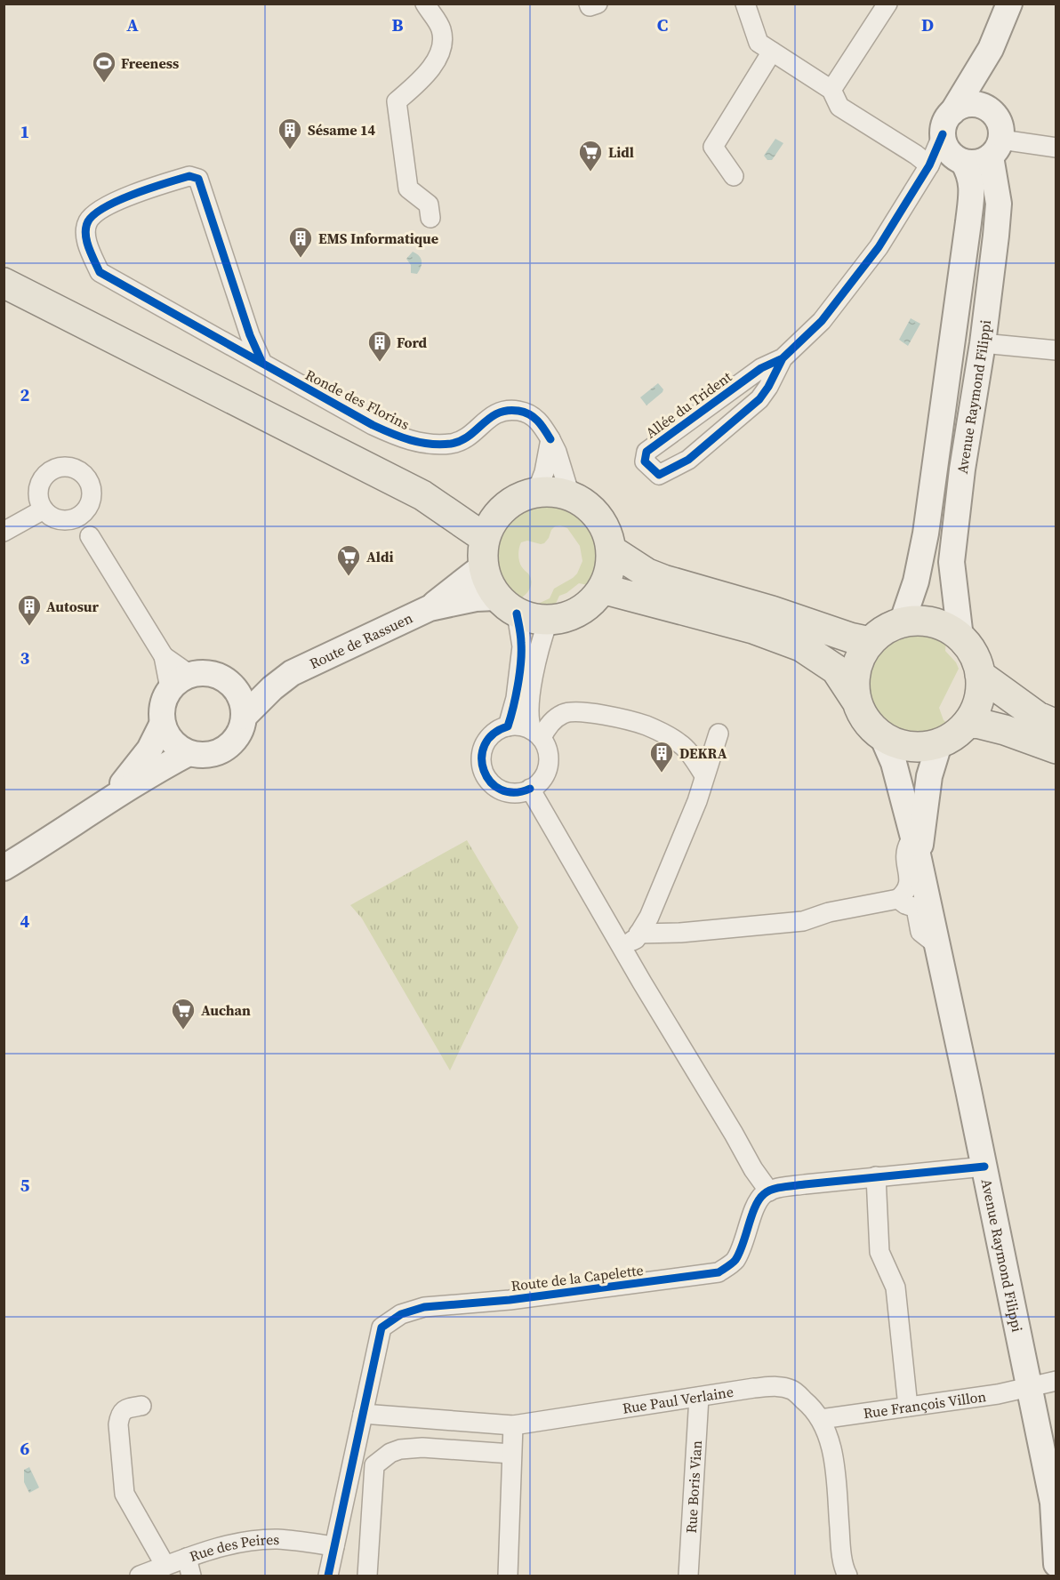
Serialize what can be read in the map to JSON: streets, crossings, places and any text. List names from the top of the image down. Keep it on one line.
{"streets":{"main road":["Avenue Raymond Filippi","Route de Rassuen"],"street":["Ronde des Florins","Allée du Trident","Route de la Capelette","Rue Paul Verlaine","Rue François Villon","Rue Boris Vian","Rue des Peires"]},"crossings":[["Avenue Raymond Filippi","Allée du Trident"],["Avenue Raymond Filippi","Rue François Villon"],["Ronde des Florins","Route de Rassuen"],["Route de la Capelette","Rue Paul Verlaine"],["Route de la Capelette","Rue des Peires"],["Rue Paul Verlaine","Rue François Villon"],["Rue Paul Verlaine","Rue Boris Vian"]],"places":{"sports":["Freeness"],"building":["Sésame 14","EMS Informatique","Ford","Autosur","DEKRA"],"supermarket":["Lidl","Aldi","Auchan"]},"grid":{"columns":["A","B","C","D"],"rows":["1","2","3","4","5","6"]}}
